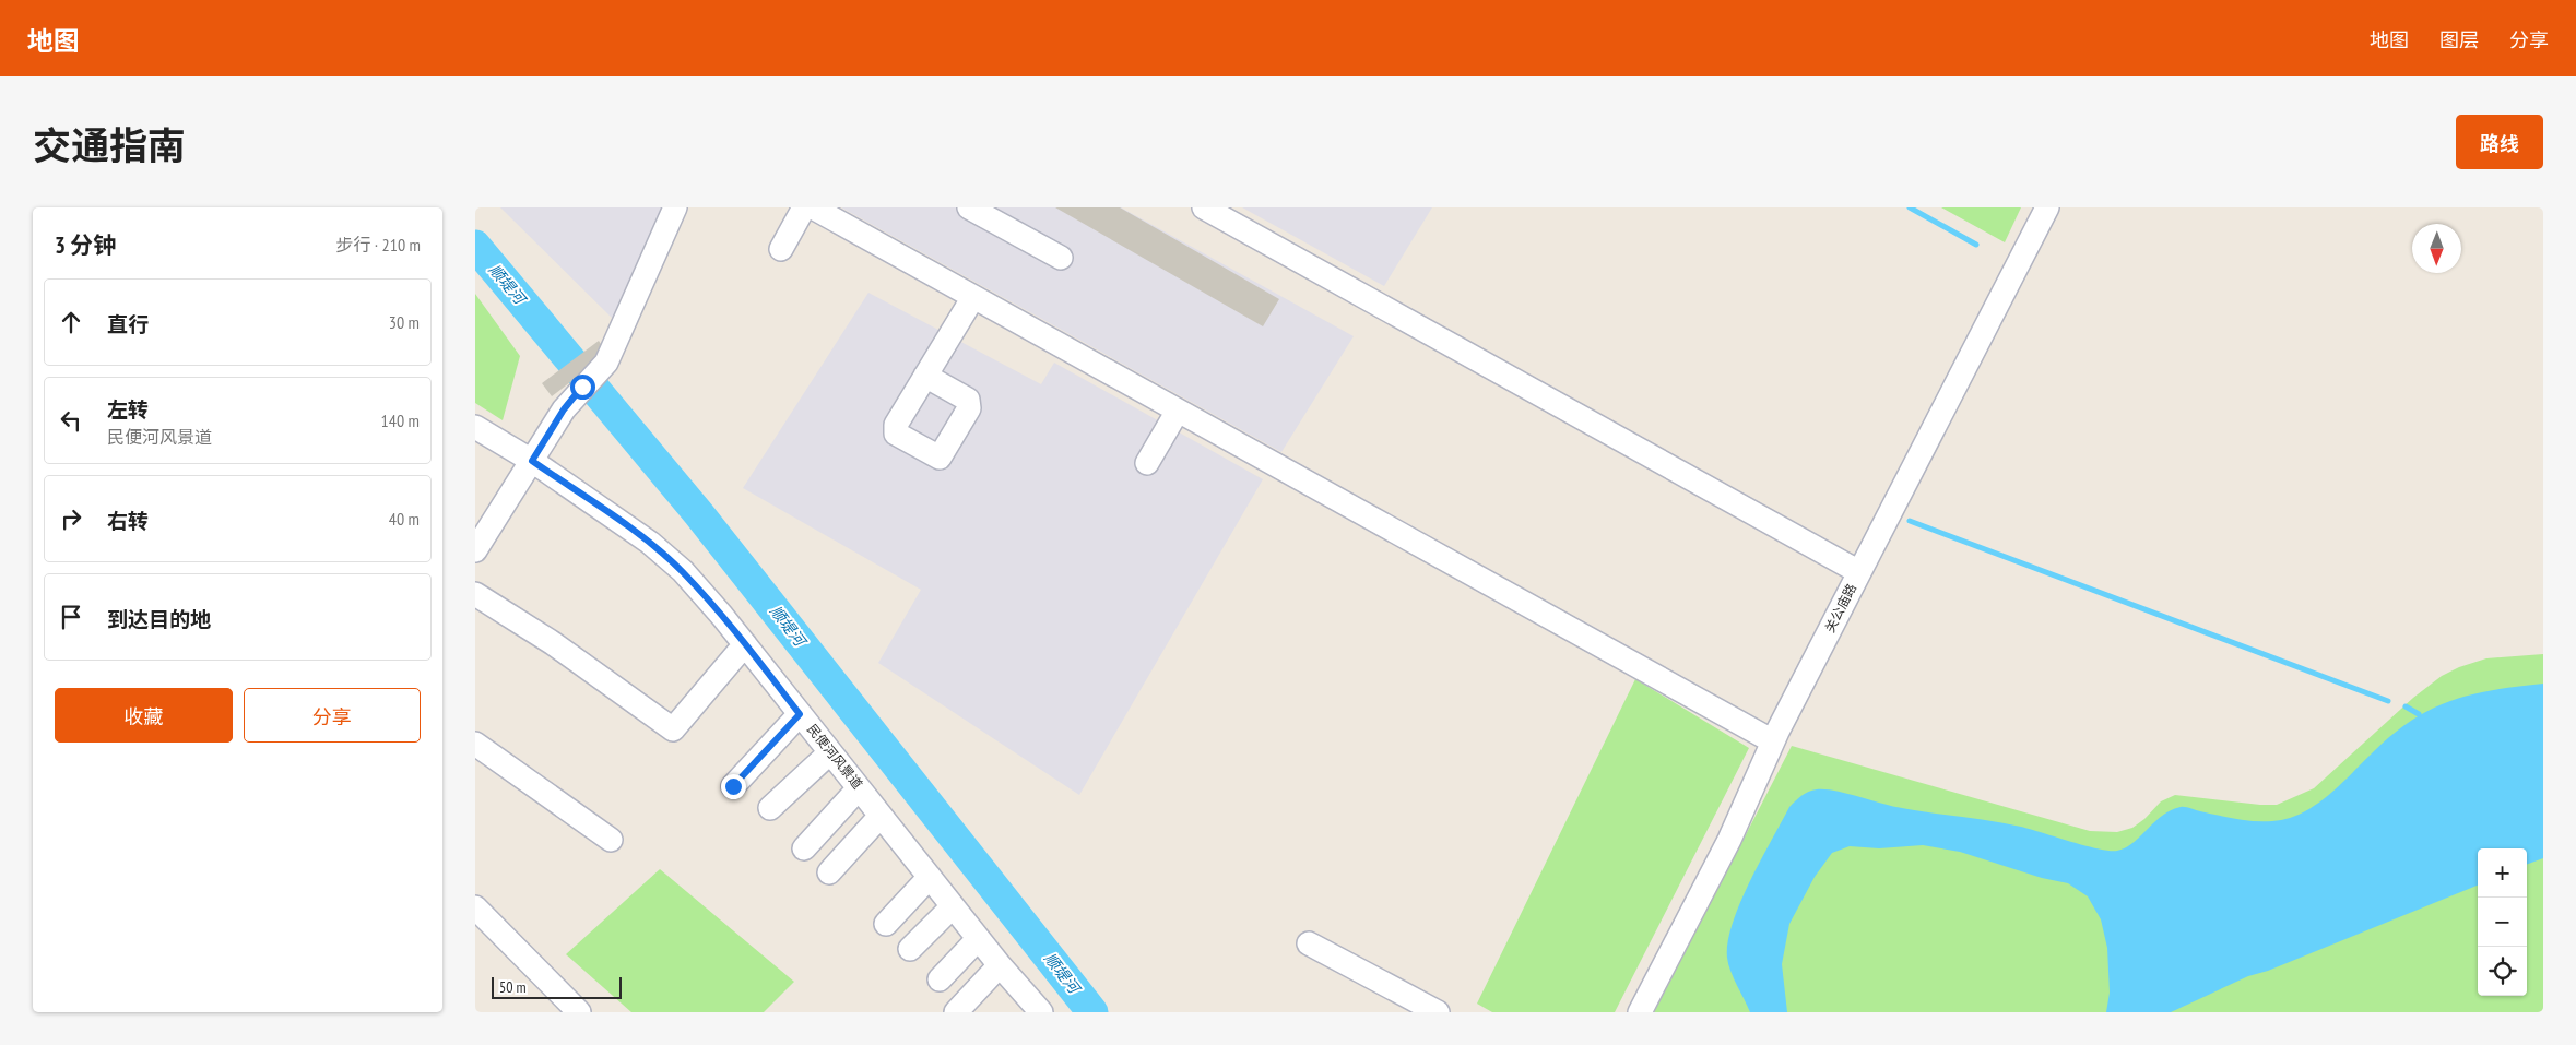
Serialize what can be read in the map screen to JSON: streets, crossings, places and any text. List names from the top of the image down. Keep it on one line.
{"streets":{"street":["关公庙路","民便河风景道"]},"water":["顺堤河"],"scale_bar":"50 m","north":"bottom","page":{"header":"地图","nav":["地图","图层","分享"],"title":"交通指南","buttons":["路线",["收藏","分享"]],"heading":["3 分钟","步行 · 210 m"],"list":[["直行","30 m"],["左转","民便河风景道","140 m"],["右转","40 m"],"到达目的地"],"map_buttons":["+","−"],"scale":"50 m"}}
